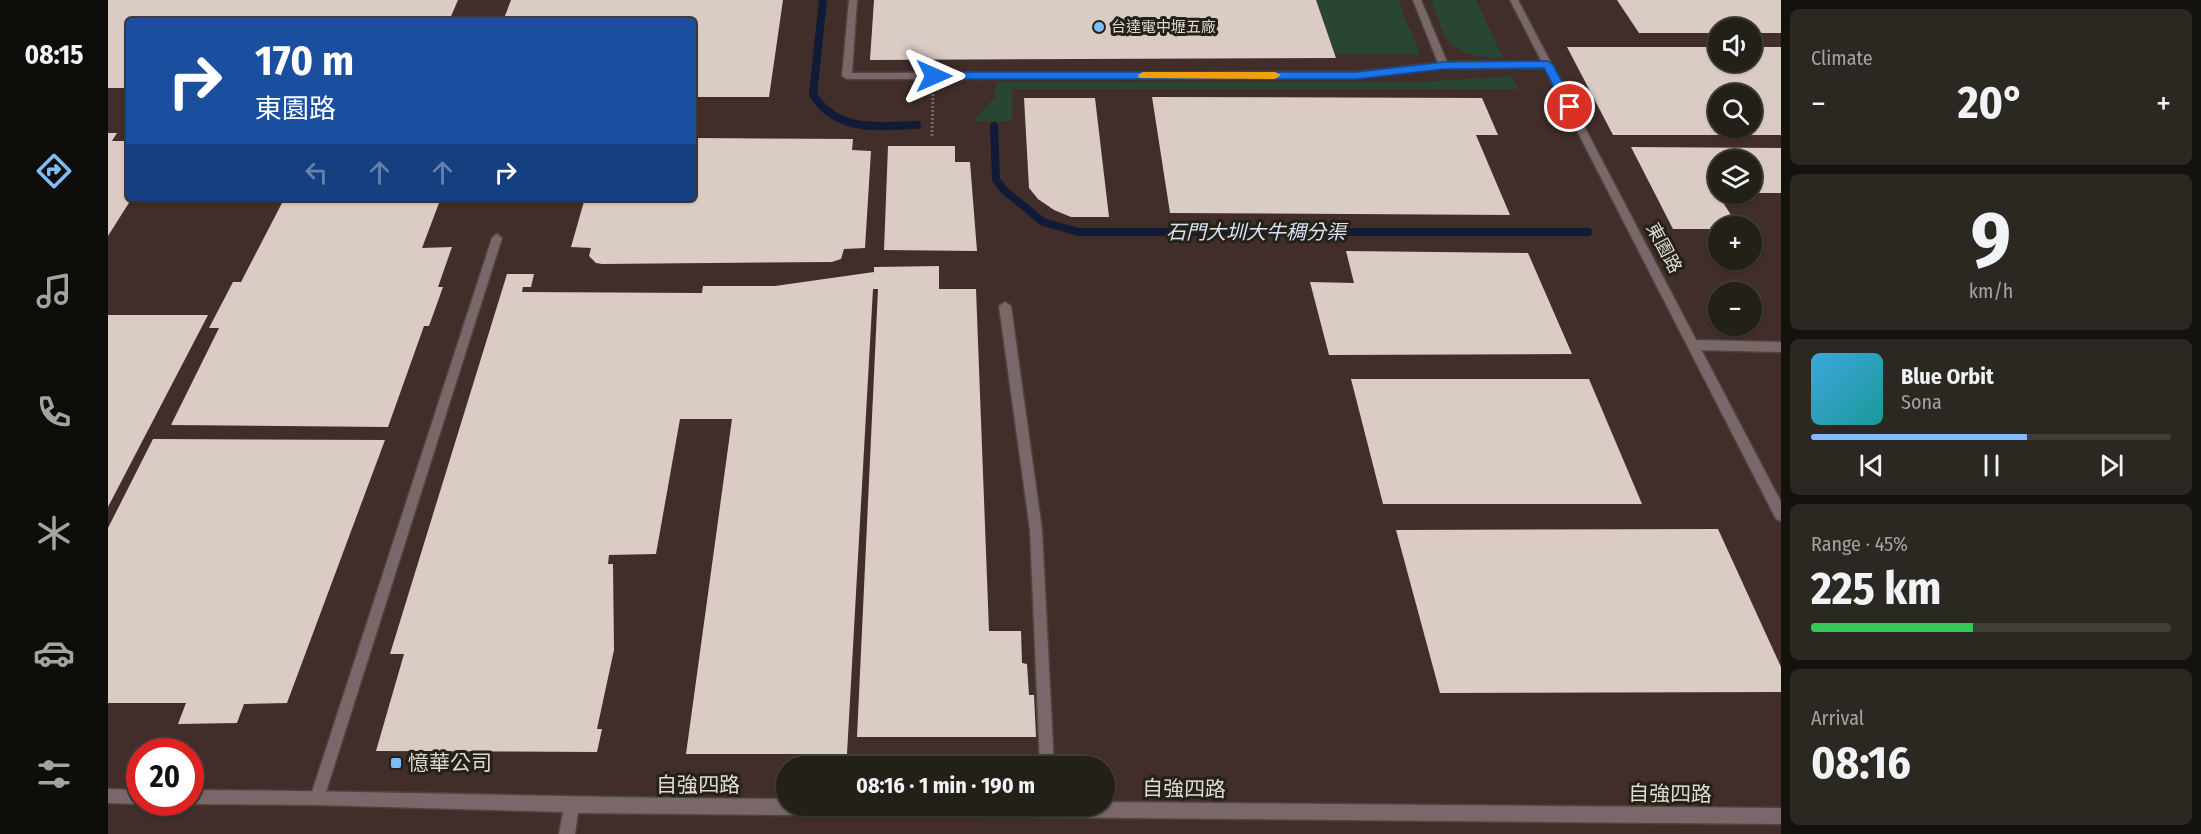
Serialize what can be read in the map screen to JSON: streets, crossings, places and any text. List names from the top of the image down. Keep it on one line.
{"streets":{"street":["東園路","自強四路"]},"water":["石門大圳大牛稠分渠"],"places":{"other":["台達電中壢五廠"],"transit":["憶華公司"]},"page":{"tabs":"08:15","tile":["Climate",["9","km/h"],["Range · 45%","225 km"],["Arrival","08:16"]],"map_buttons":["+","−"],"turn":["170 m","東園路"],"heat":["−","20°","+"],"song":["Blue Orbit","Sona"],"limit":"20","trip":"08:16 · 1 min · 190 m"}}
